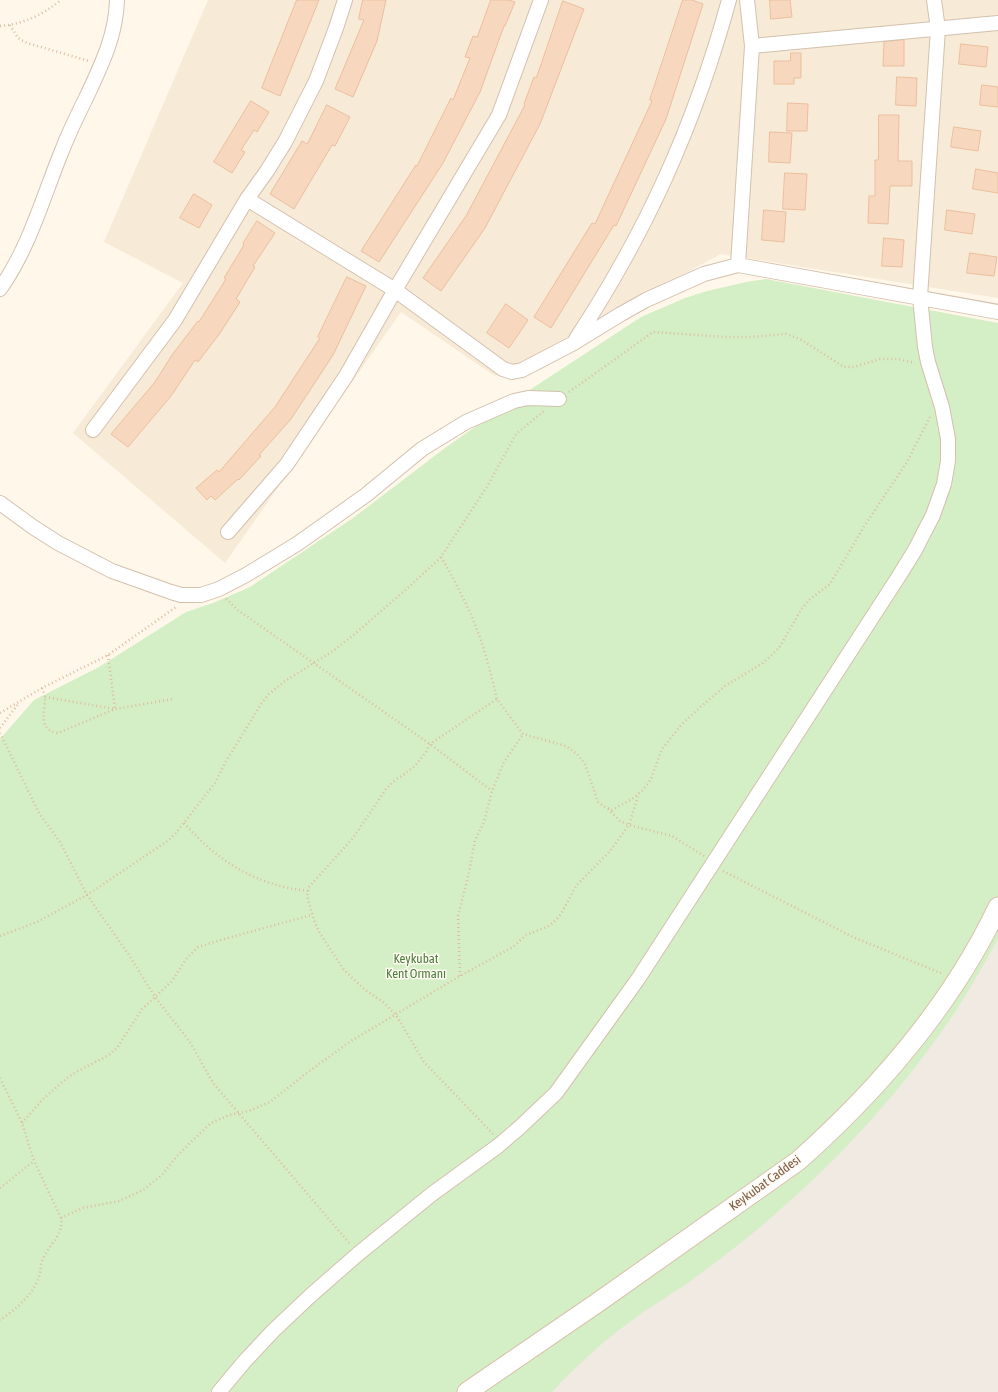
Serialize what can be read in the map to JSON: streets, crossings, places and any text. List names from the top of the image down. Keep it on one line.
{"streets":{"street":["Keykubat Caddesi"]},"parks":["Keykubat Kent Ormanı"]}
